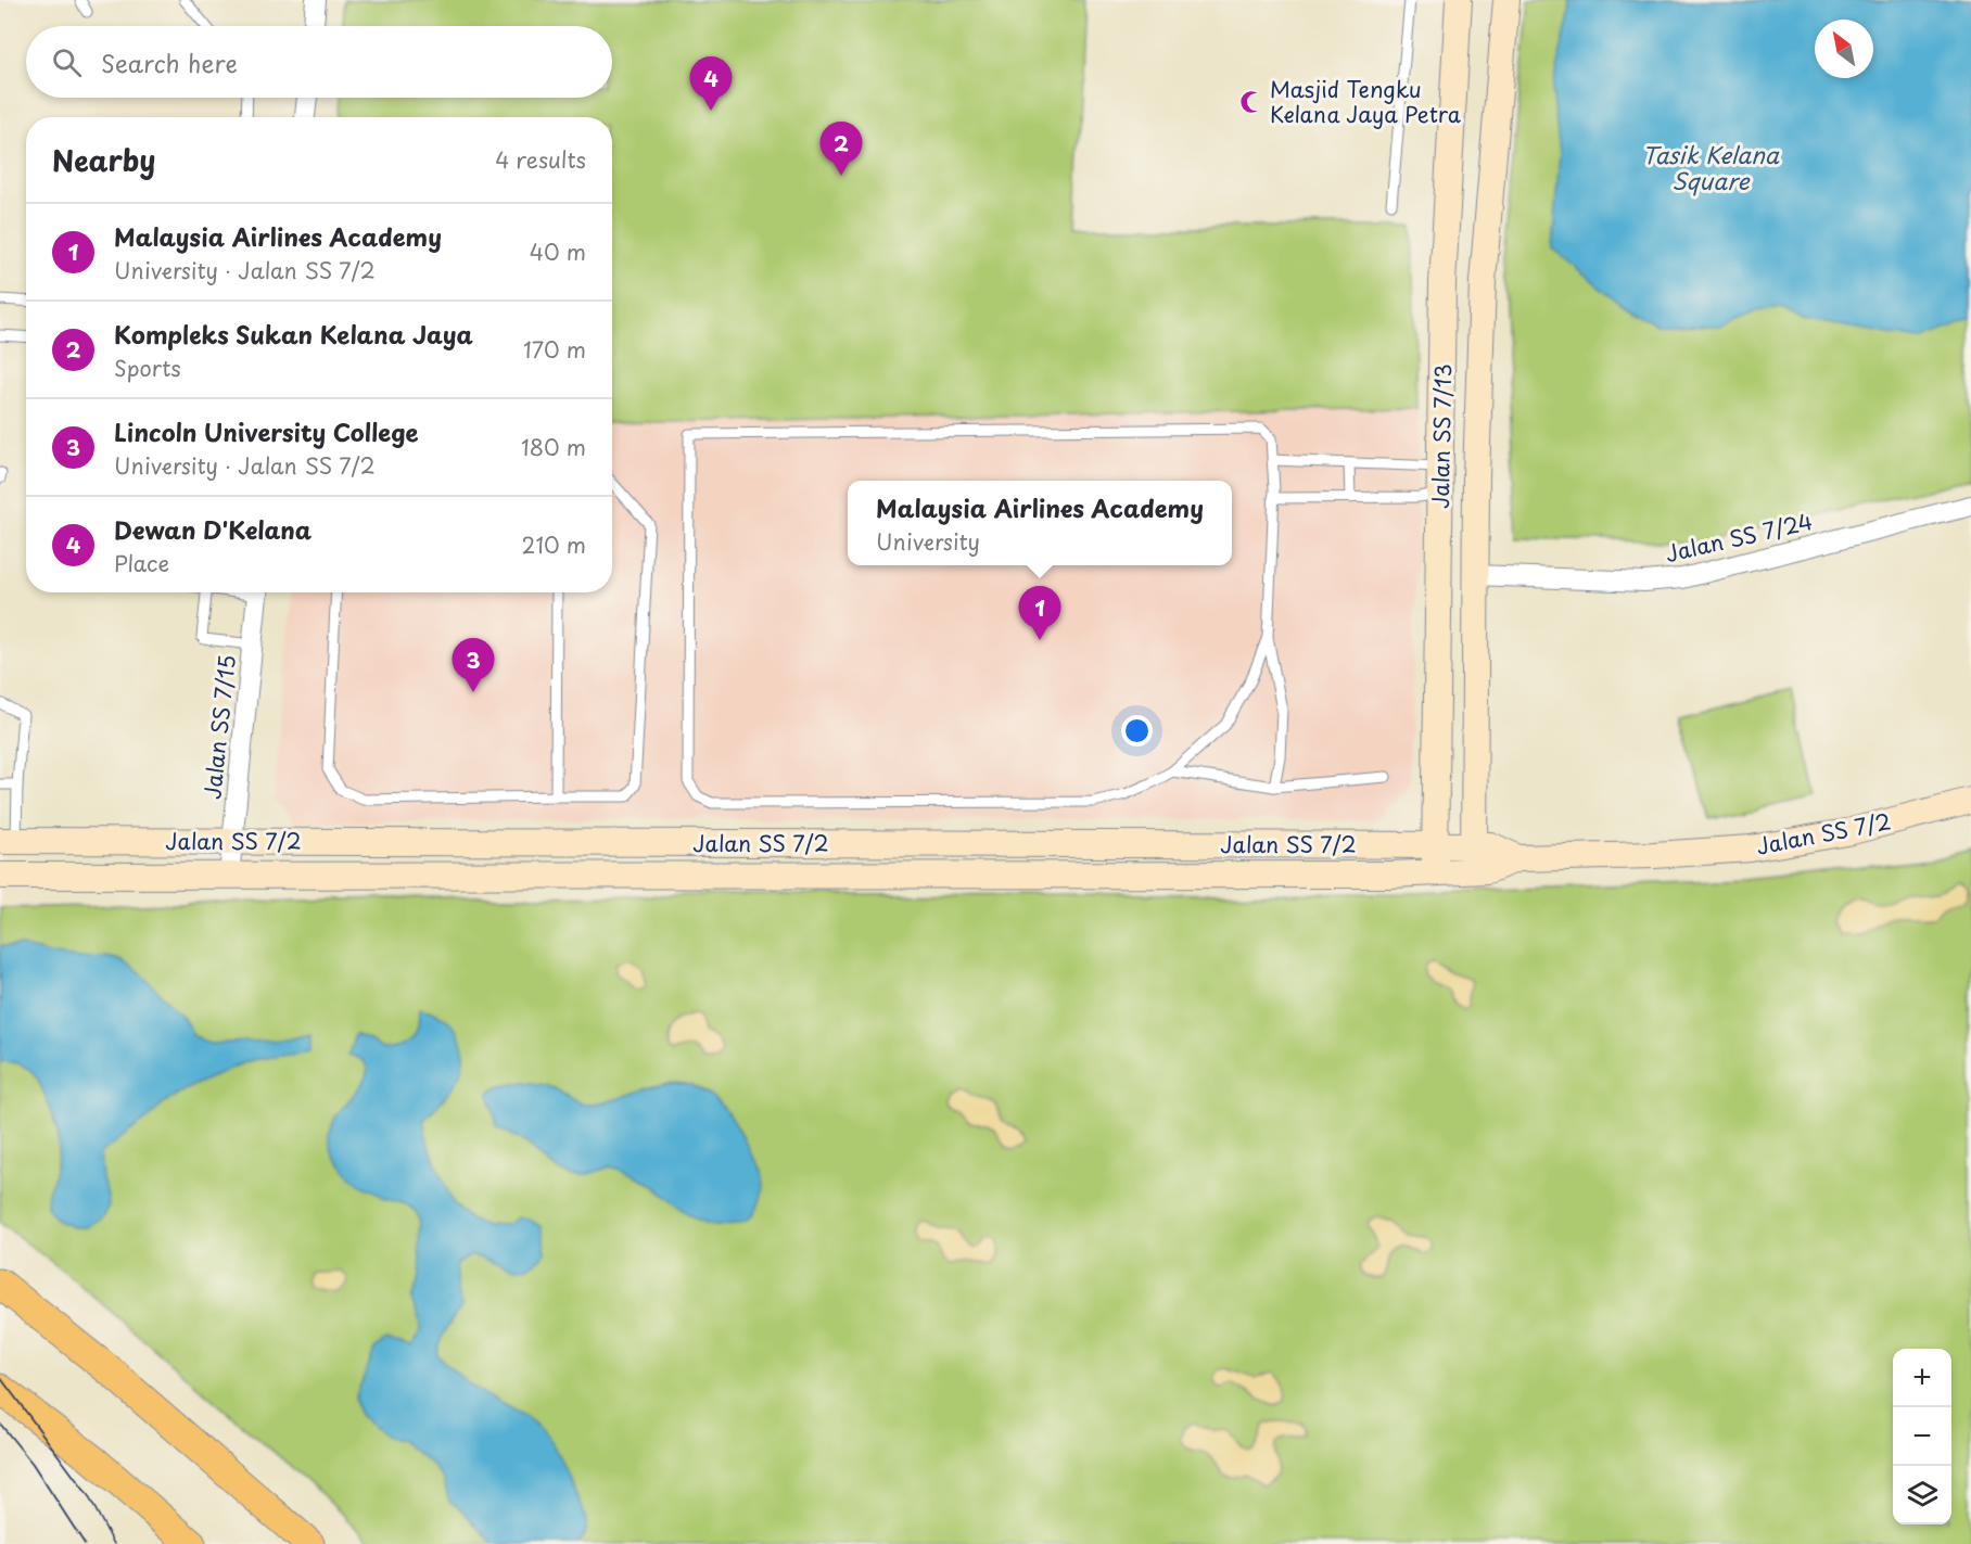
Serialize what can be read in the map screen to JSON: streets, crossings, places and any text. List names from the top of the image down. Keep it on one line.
{"streets":{"street":["Jalan SS 7/13","Jalan SS 7/24","Jalan SS 7/15","Jalan SS 7/2"]},"crossings":[["Jalan SS 7/13","Jalan SS 7/24"],["Jalan SS 7/13","Jalan SS 7/2"],["Jalan SS 7/15","Jalan SS 7/2"]],"water":["Tasik Kelana Square"],"places":{"mosque":["Masjid Tengku Kelana Jaya Petra"]},"north":"top left","page":{"search":"Search here","pins":["4","2","1","3"],"heading":["Nearby","4 results"],"list":[{"mark":"1","name":"Malaysia Airlines Academy","note":"University · Jalan SS 7/2","value":"40 m"},{"mark":"2","name":"Kompleks Sukan Kelana Jaya","note":"Sports","value":"170 m"},{"mark":"3","name":"Lincoln University College","note":"University · Jalan SS 7/2","value":"180 m"},{"mark":"4","name":"Dewan D'Kelana","note":"Place","value":"210 m"}],"popup":["Malaysia Airlines Academy","University"],"map_buttons":["+","−"]}}
